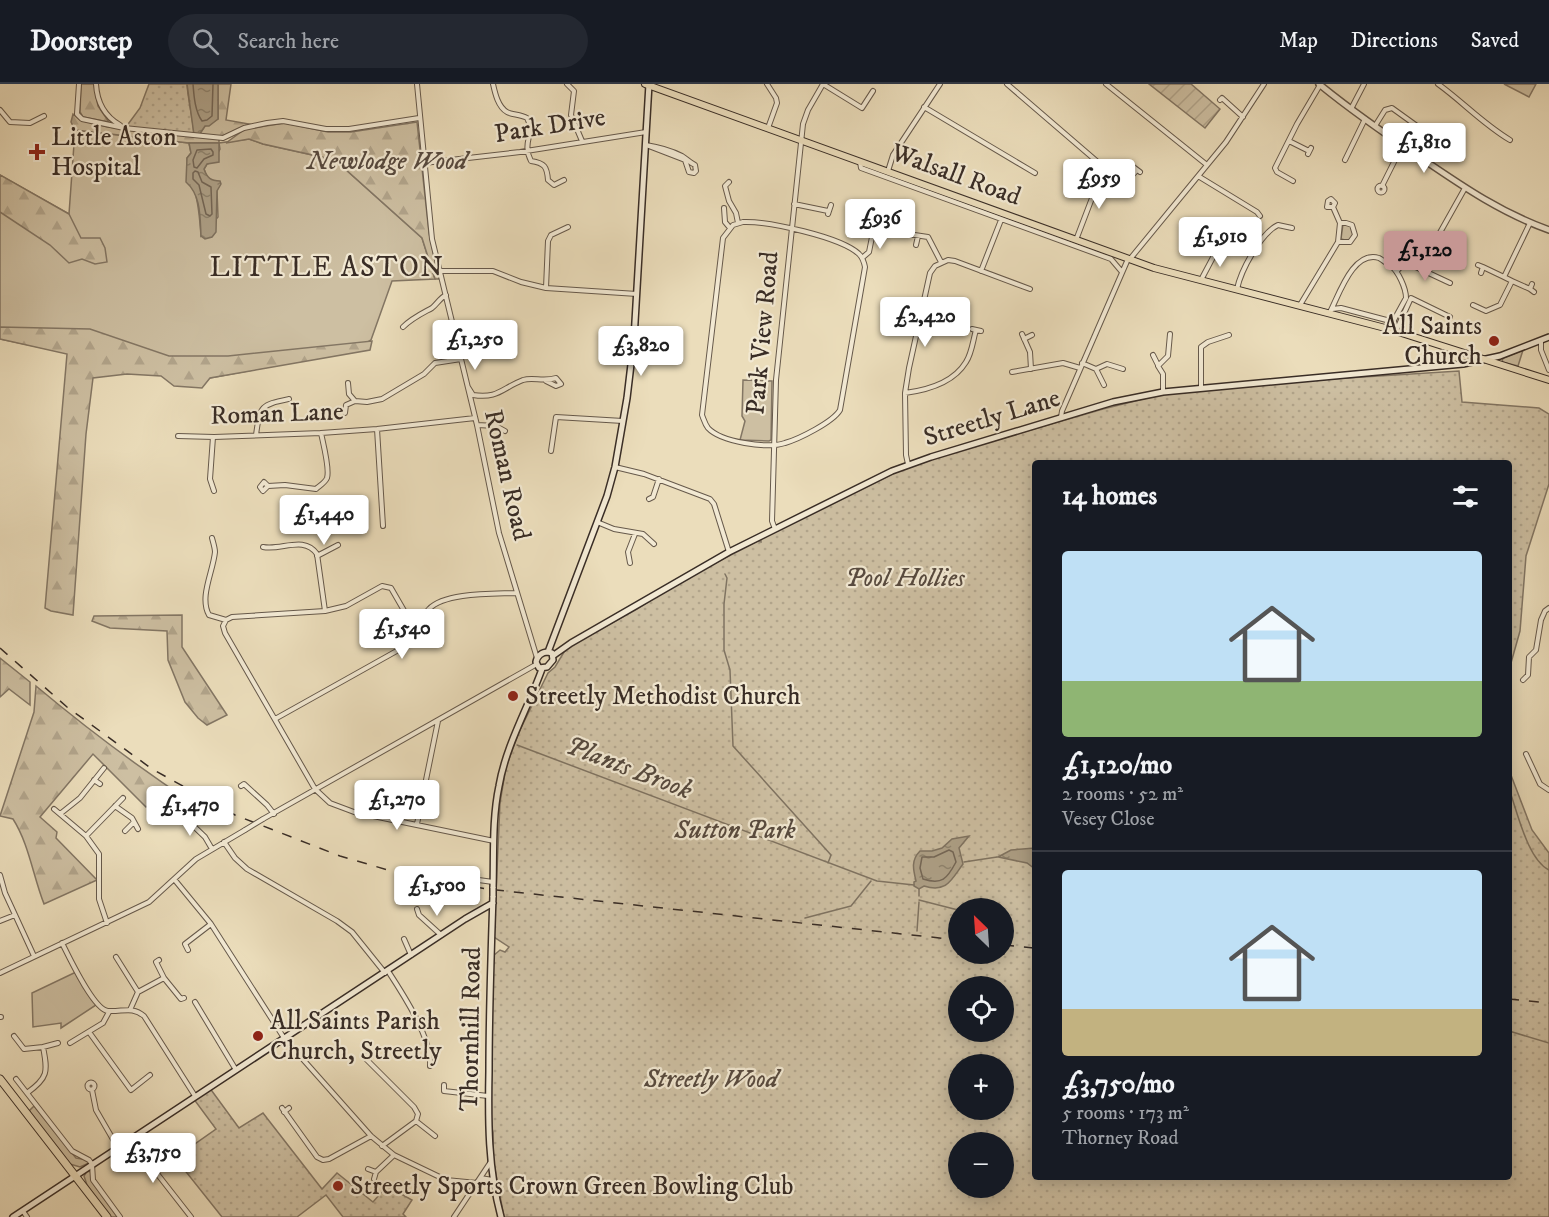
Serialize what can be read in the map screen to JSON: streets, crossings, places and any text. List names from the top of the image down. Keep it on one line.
{"streets":{"main road":["Walsall Road","Streetly Lane","Thornhill Road"],"street":["Park Drive","Park View Road","Roman Lane","Roman Road"]},"crossings":[["Park Drive","Roman Road"],["Walsall Road","Park View Road"],["Walsall Road","Streetly Lane"],["Park View Road","Streetly Lane"],["Roman Lane","Roman Road"],["Streetly Lane","Roman Road"],["Streetly Lane","Thornhill Road"]],"districts":["LITTLE ASTON"],"water":["Plants Brook"],"parks":["Newlodge Wood","Pool Hollies","Sutton Park","Streetly Wood"],"places":{"health":["Little Aston Hospital"],"other":["All Saints Church","Streetly Methodist Church","All Saints Parish Church, Streetly","Streetly Sports Crown Green Bowling Club"]},"north":"top left","page":{"header":"Doorstep","search":"Search here","nav":["Map","Directions","Saved"],"price":["£1,810","£959","£936","£1,910","£1,120","£2,420","£1,250","£3,820","£1,440","£1,540","£1,270","£1,470","£1,500","£3,750"],"heading":"14 homes","list":[{"name":"£1,120/mo","note":"2 rooms · 52 m² · Vesey Close"},{"name":"£3,750/mo","note":"5 rooms · 173 m² · Thorney Road"}],"map_buttons":["+","−"]}}
